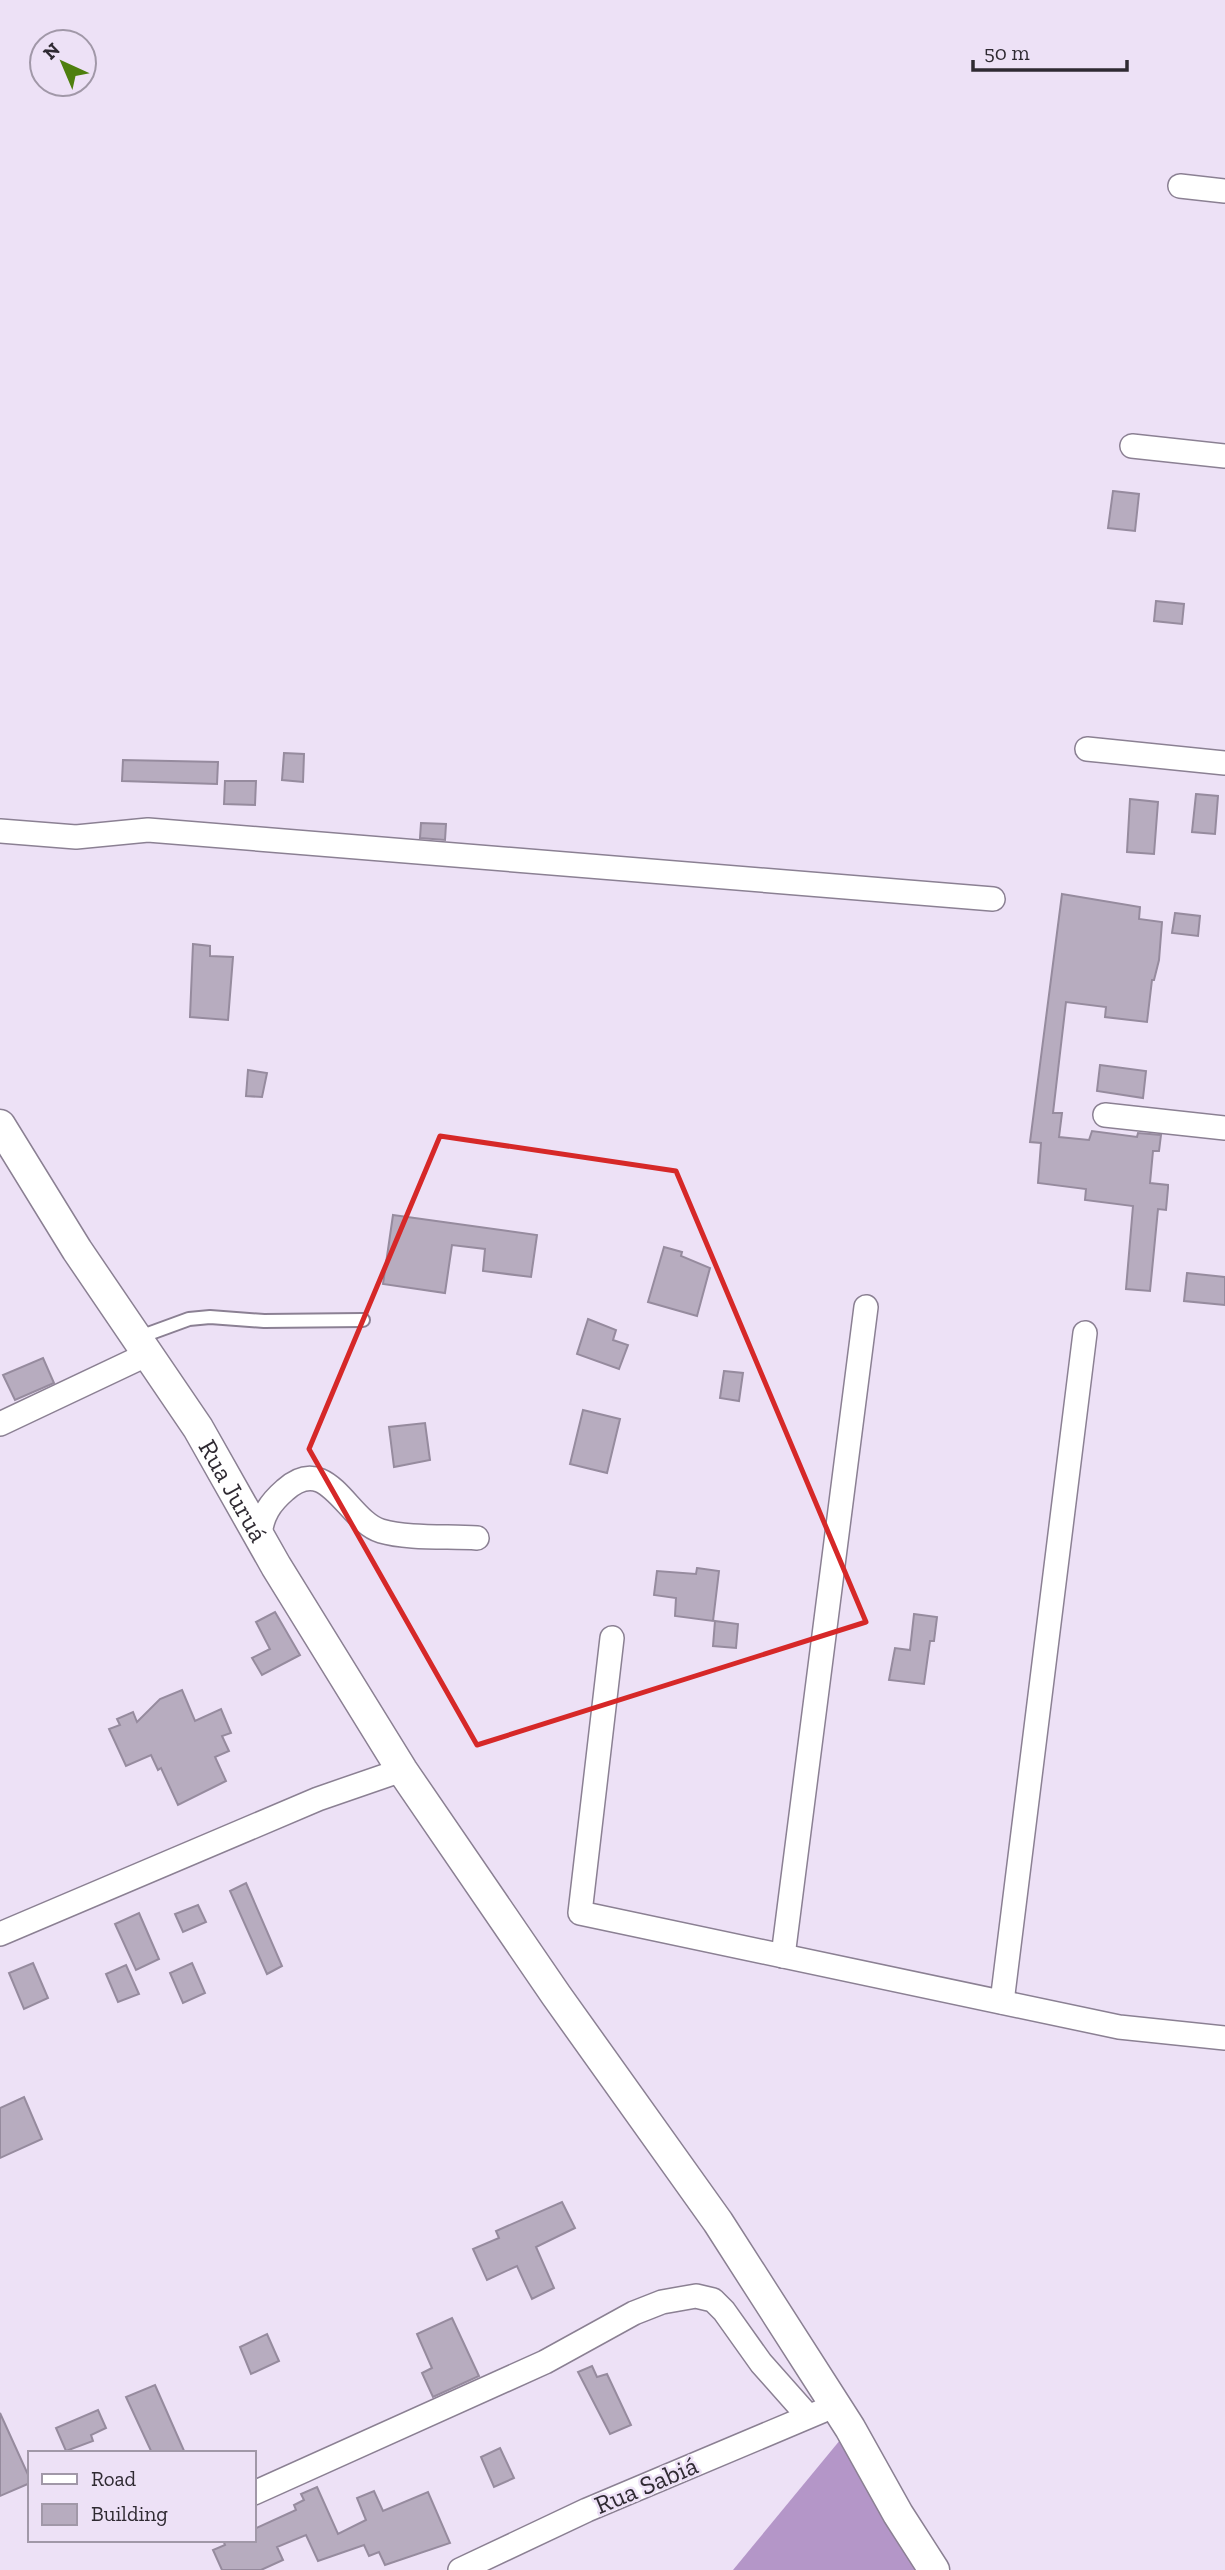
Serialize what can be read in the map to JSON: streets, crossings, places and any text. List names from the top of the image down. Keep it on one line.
{"streets":{"street":["Rua Juruá","Rua Sabiá"]},"crossings":[["Rua Juruá","Rua Sabiá"]],"legend":["Road","Building"],"scale_bar":"50 m","north":"top left"}
